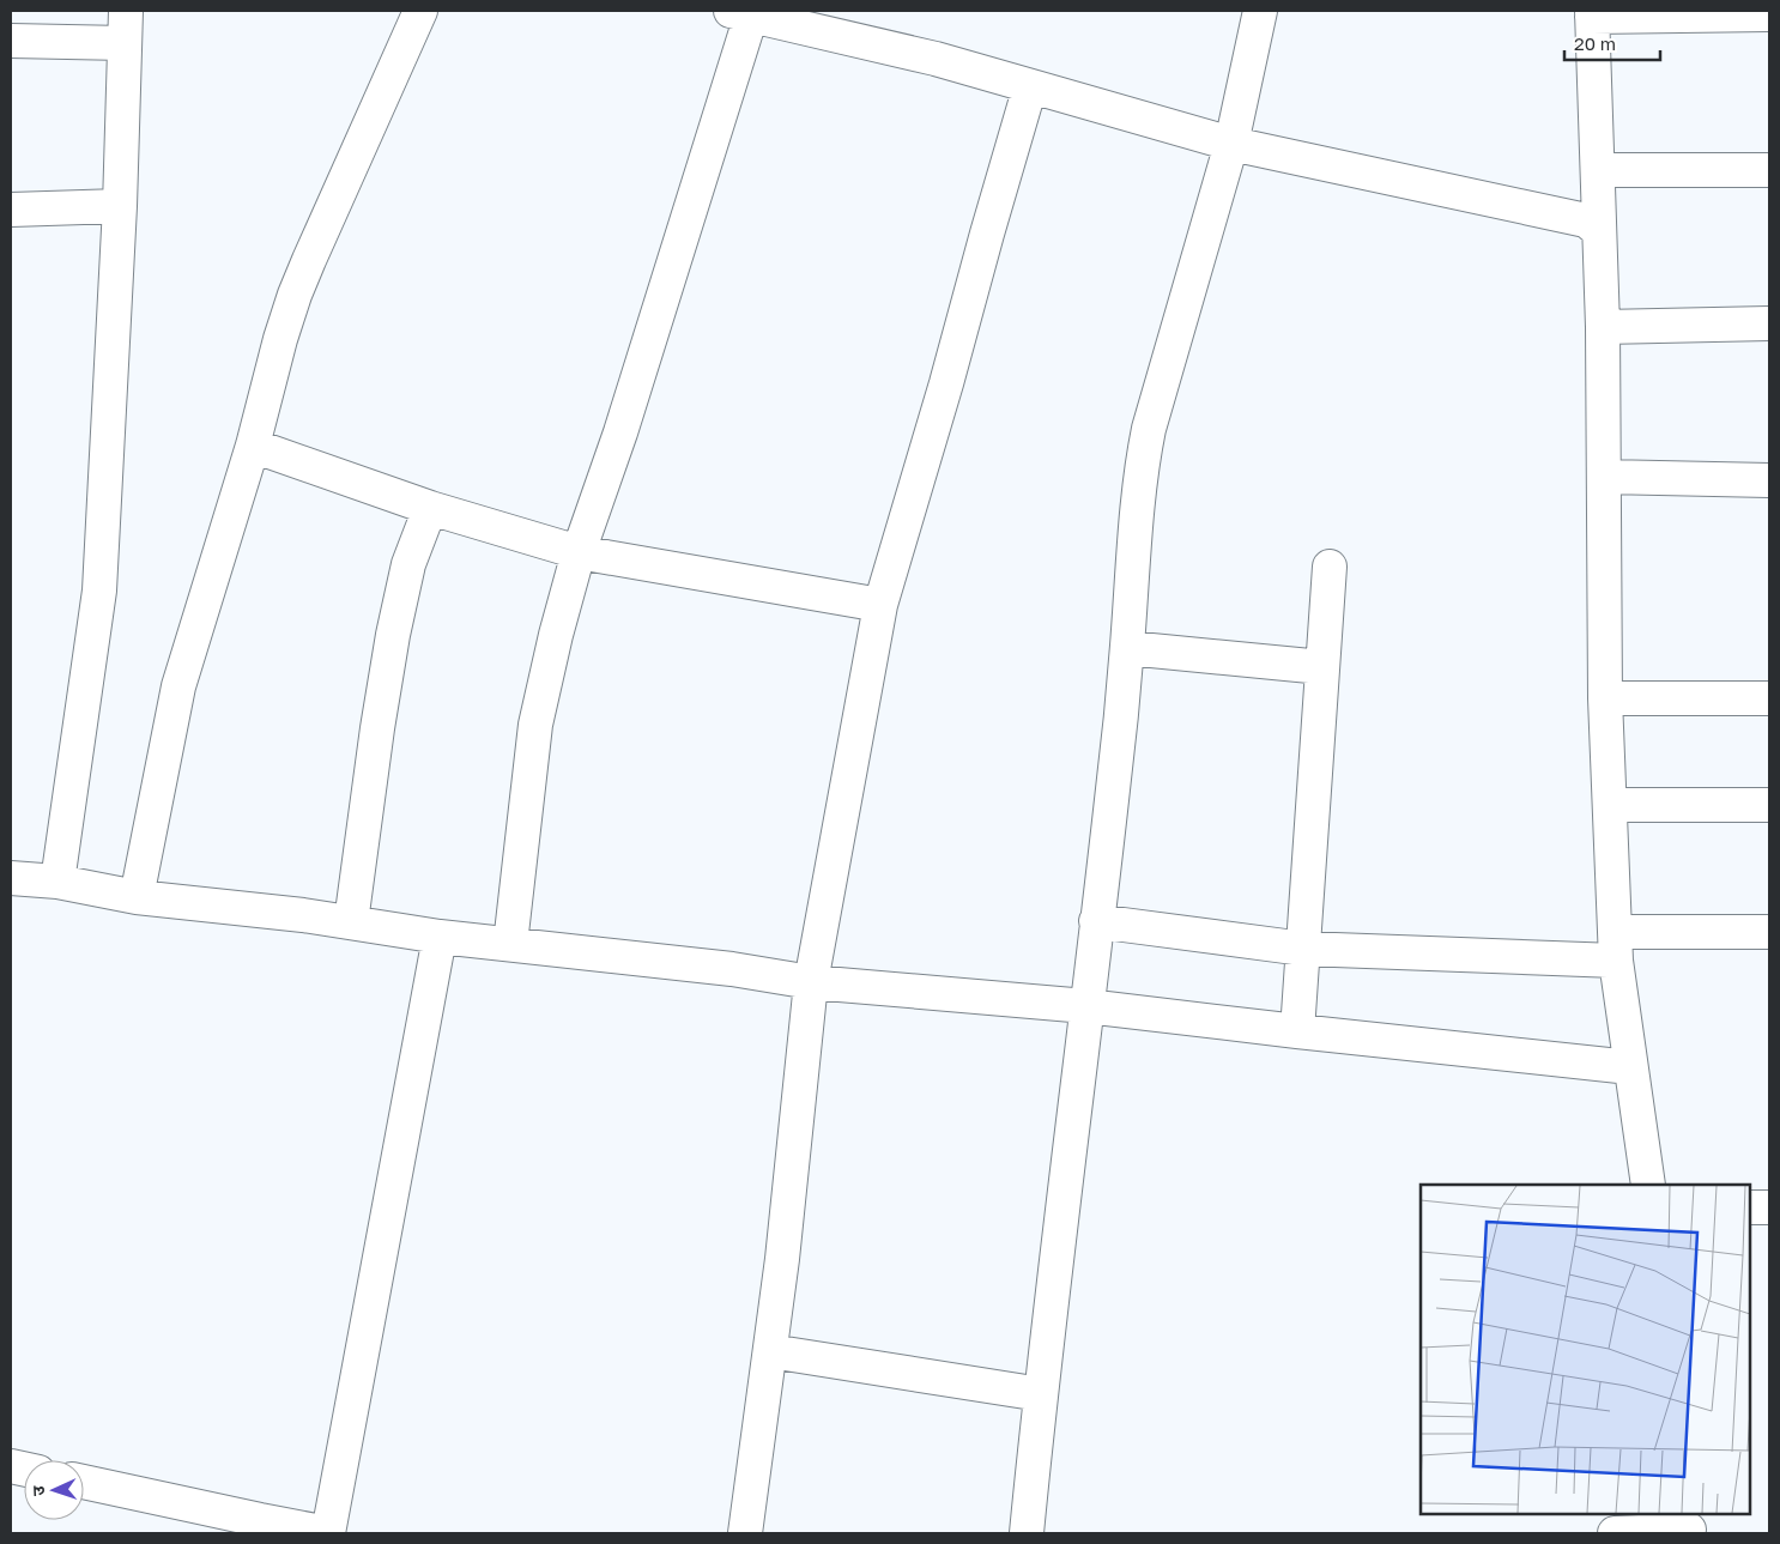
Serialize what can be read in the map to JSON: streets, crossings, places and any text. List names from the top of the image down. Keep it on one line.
{"scale_bar":"20 m","north":"left"}
